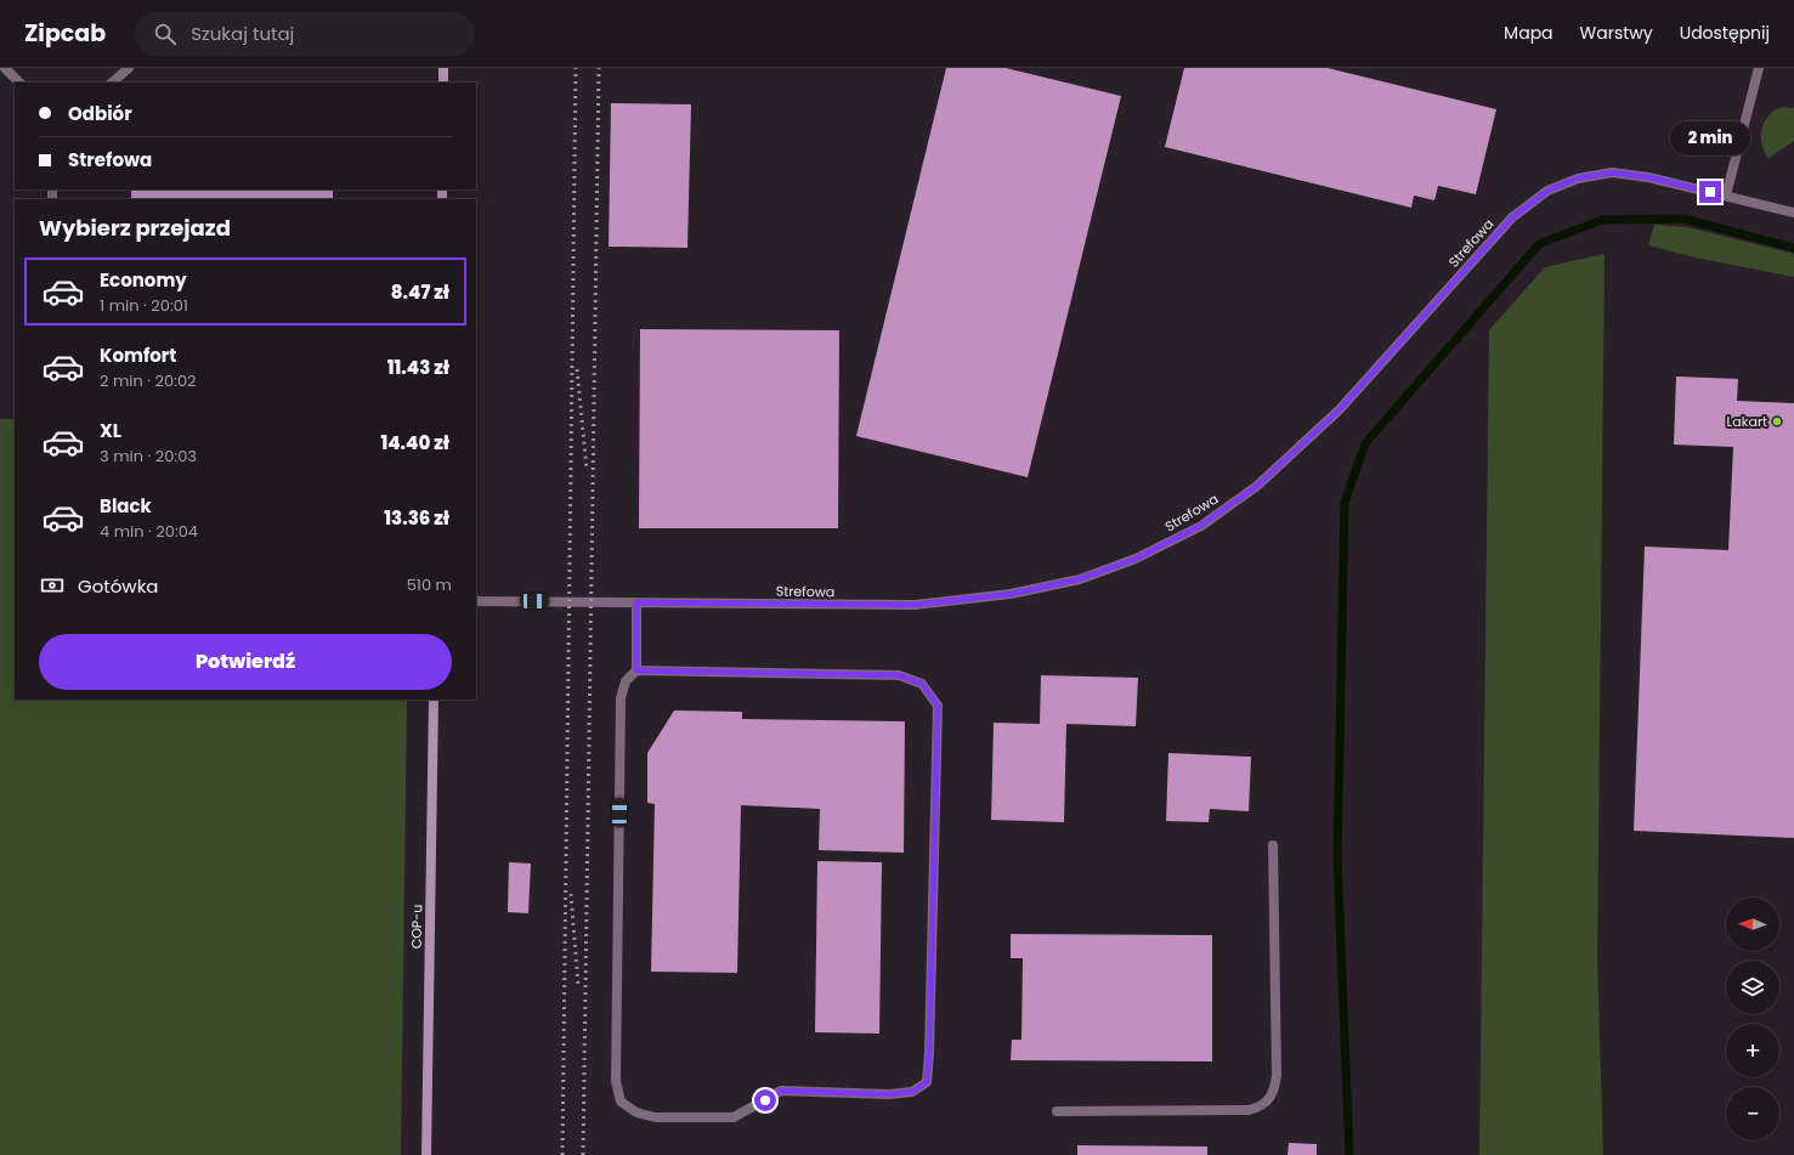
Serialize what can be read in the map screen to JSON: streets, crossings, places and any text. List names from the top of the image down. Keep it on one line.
{"streets":{"main road":["COP-u"],"street":["Strefowa"]},"places":["Lakart"],"north":"left","page":{"header":"Zipcab","search":"Szukaj tutaj","nav":["Mapa","Warstwy","Udostępnij"],"banner":["Odbiór","Strefowa"],"bubble":"2 min","heading":"Wybierz przejazd","list":[{"name":"Economy","note":"1 min · 20:01","value":"8.47 zł"},{"name":"Komfort","note":"2 min · 20:02","value":"11.43 zł"},{"name":"XL","note":"3 min · 20:03","value":"14.40 zł"},{"name":"Black","note":"4 min · 20:04","value":"13.36 zł"}],"pay":["Gotówka","510 m"],"buttons":"Potwierdź","map_buttons":["+","−"]}}
